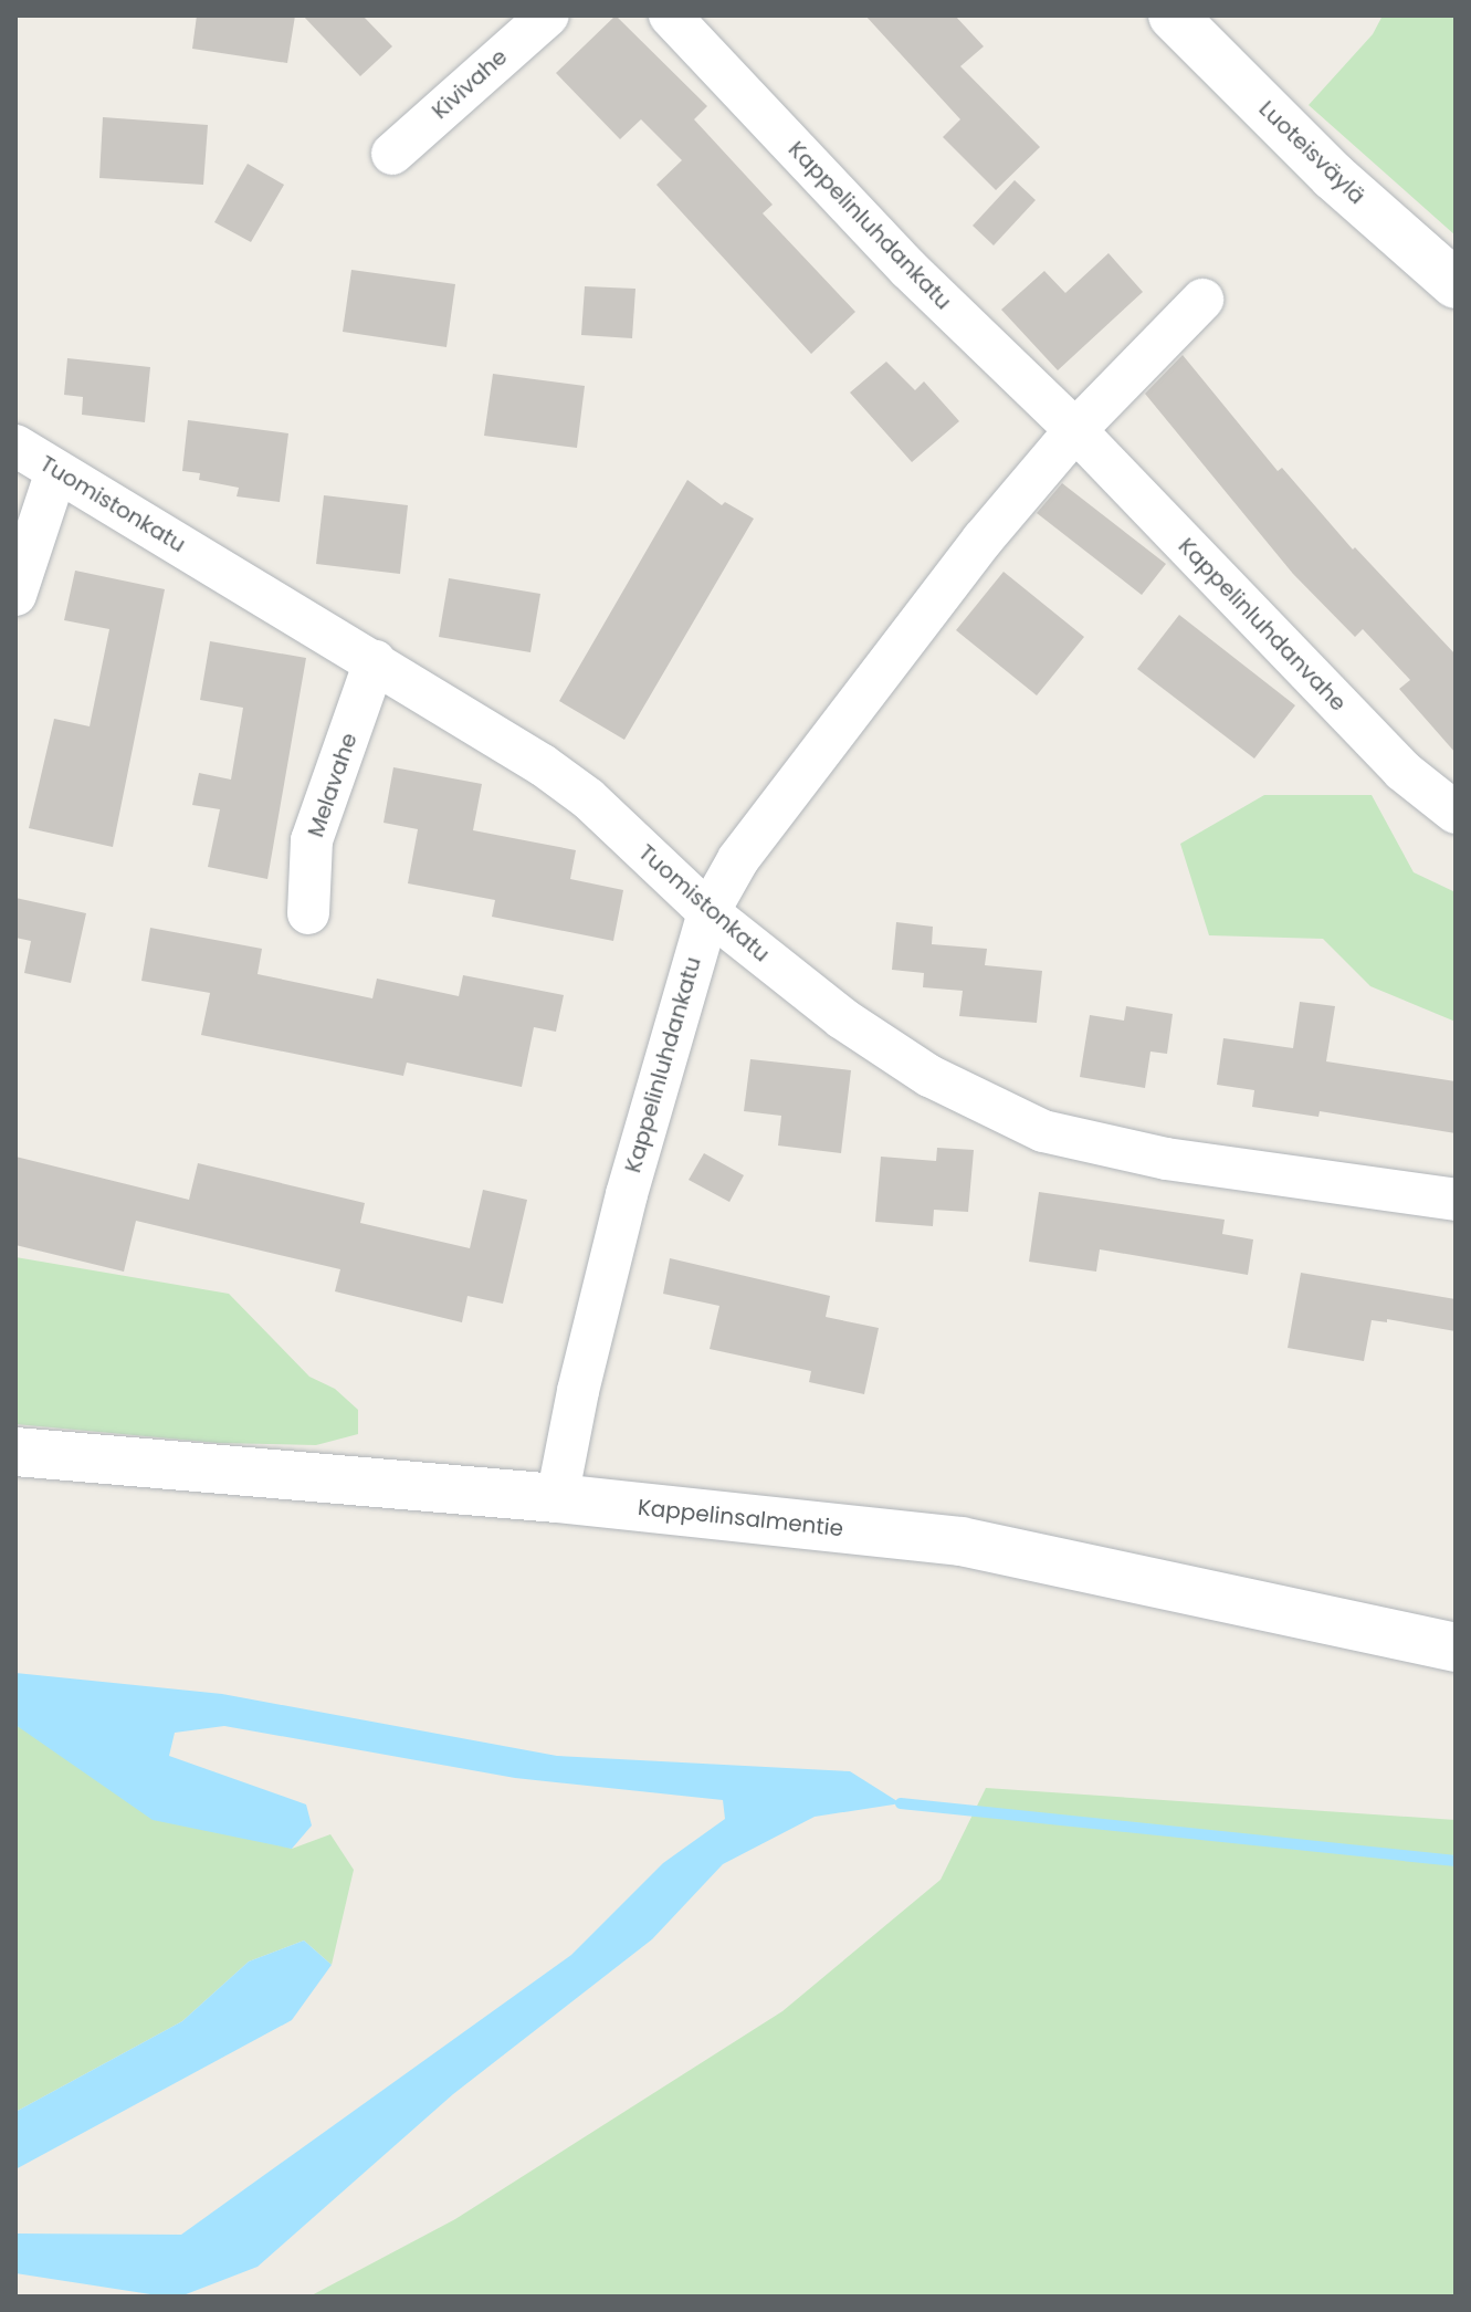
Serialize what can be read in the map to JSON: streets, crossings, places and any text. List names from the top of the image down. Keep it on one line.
{"streets":{"street":["Kivivahe","Luoteisväylä","Kappelinluhdankatu","Tuomistonkatu","Kappelinluhdanvahe","Melavahe","Kappelinsalmentie"]},"crossings":[["Kappelinluhdankatu","Tuomistonkatu"],["Kappelinluhdankatu","Kappelinluhdanvahe"],["Kappelinluhdankatu","Kappelinsalmentie"],["Tuomistonkatu","Melavahe"]]}
